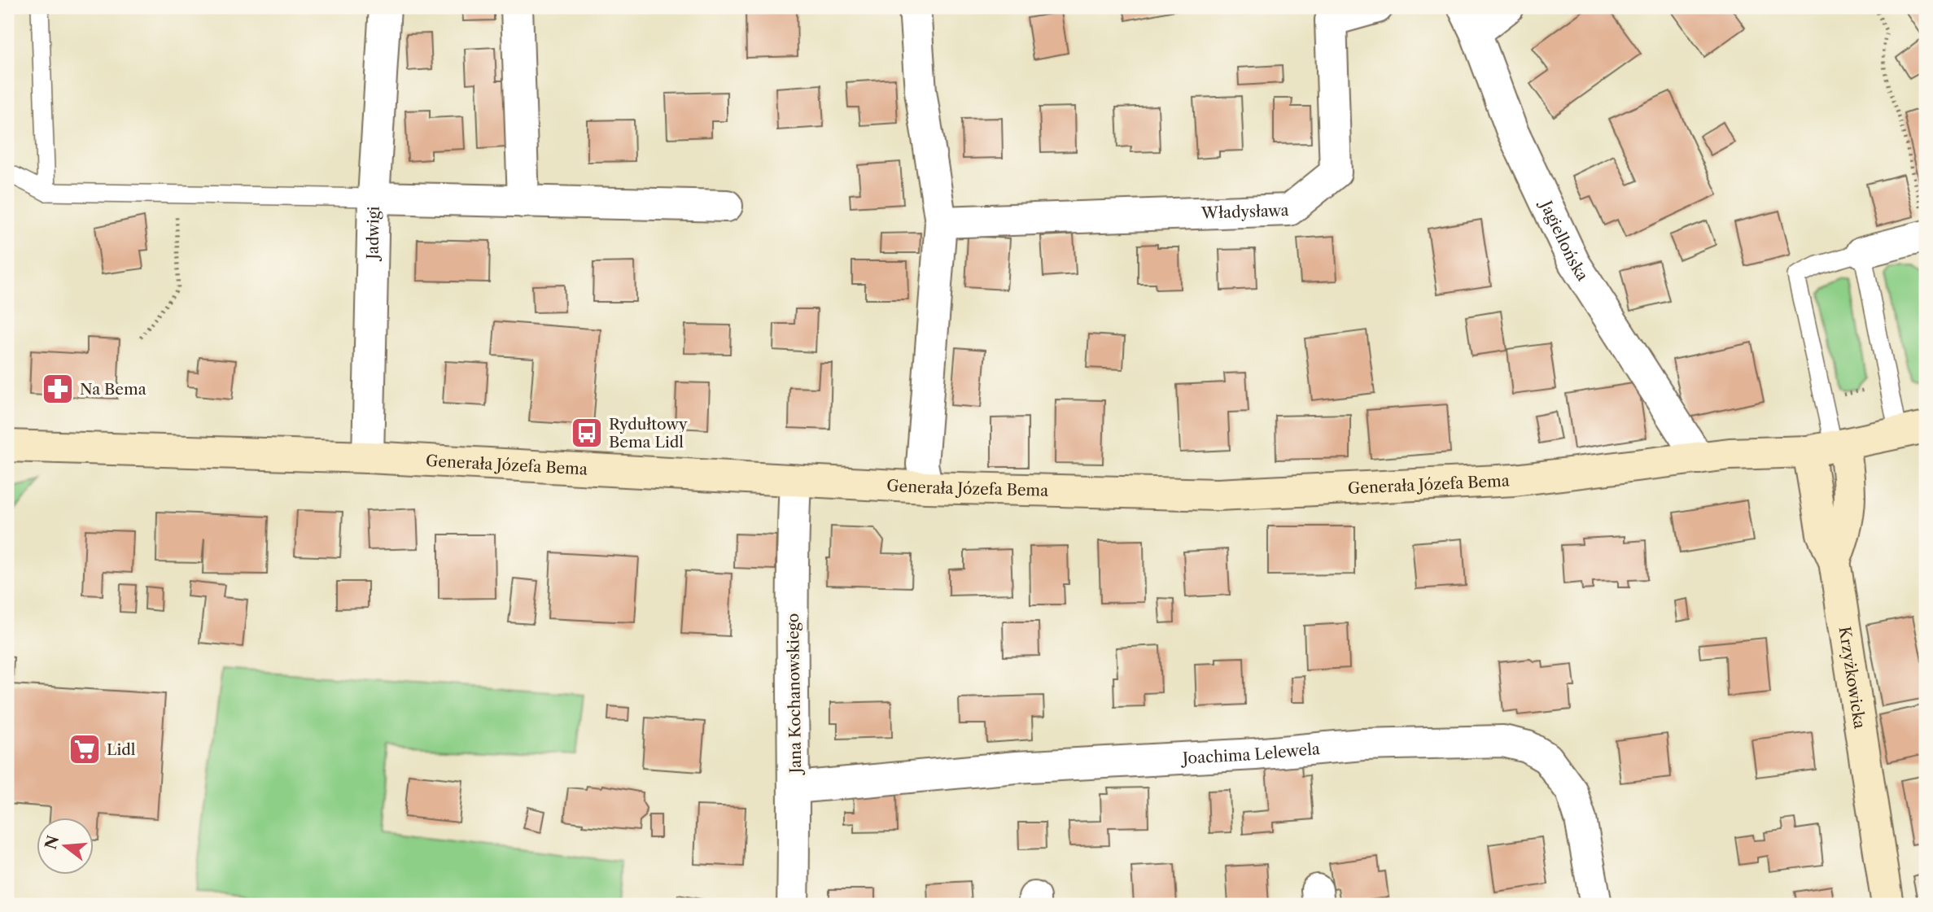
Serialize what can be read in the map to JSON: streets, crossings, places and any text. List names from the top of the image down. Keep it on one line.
{"streets":{"street":["Władysława","Jadwigi","Jagiellońska","Generała Józefa Bema","Krzyżkowicka","Jana Kochanowskiego","Joachima Lelewela"]},"crossings":[["Jadwigi","Generała Józefa Bema"],["Jagiellońska","Generała Józefa Bema"],["Generała Józefa Bema","Krzyżkowicka"],["Generała Józefa Bema","Jana Kochanowskiego"],["Jana Kochanowskiego","Joachima Lelewela"]],"places":{"pharmacy":["Na Bema"],"bus stop":["Rydułtowy Bema Lidl"],"supermarket":["Lidl"]},"north":"left"}
